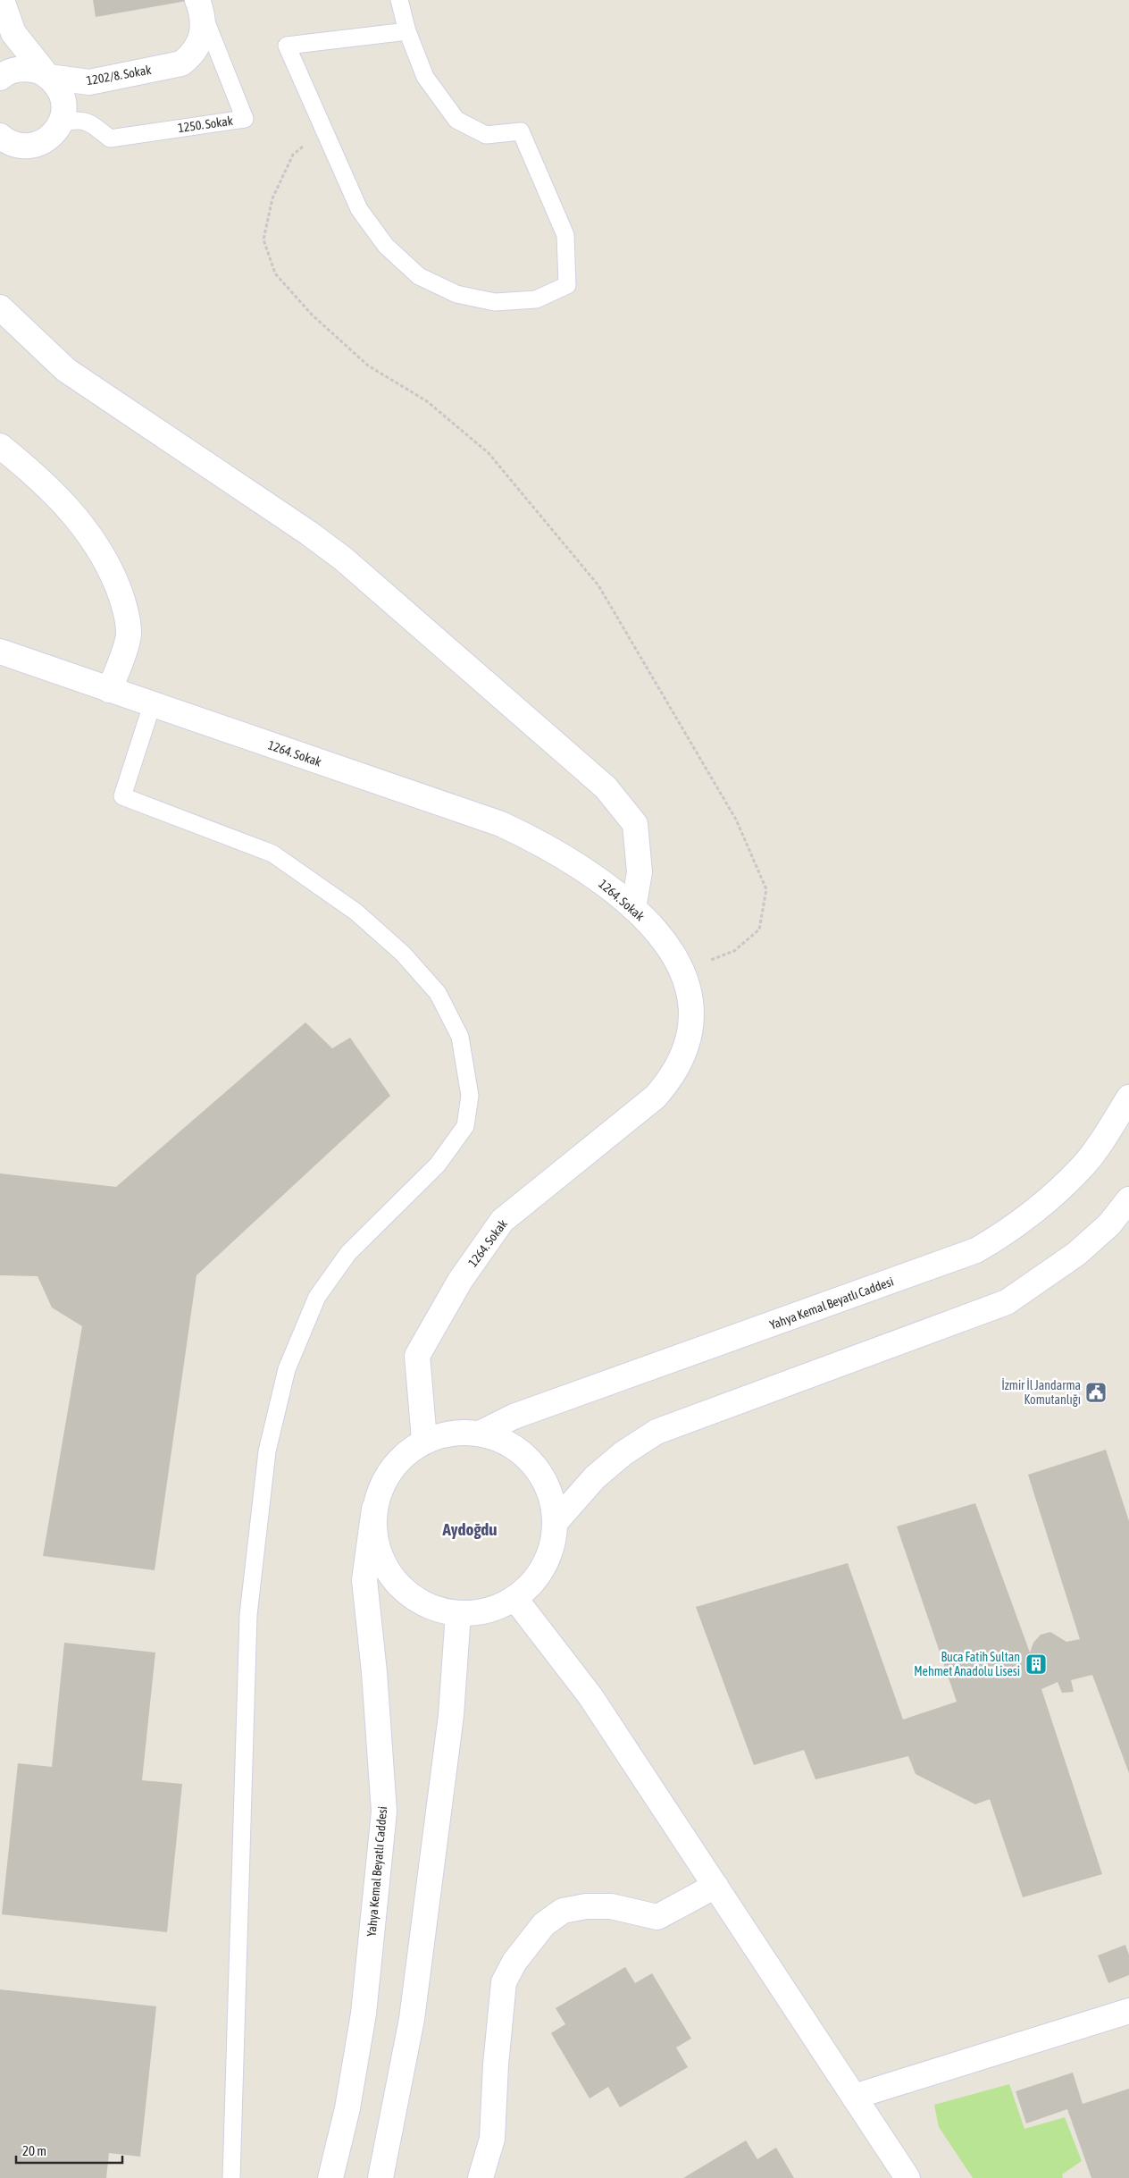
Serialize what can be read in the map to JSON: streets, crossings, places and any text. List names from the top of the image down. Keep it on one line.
{"streets":{"street":["1202/8. Sokak","1264. Sokak","Yahya Kemal Beyatlı Caddesi"],"lane":["1250. Sokak"]},"crossings":[["1202/8. Sokak","1250. Sokak"]],"districts":["Aydoğdu"],"places":{"public building":["İzmir İl Jandarma Komutanlığı"],"building":["Buca Fatih Sultan Mehmet Anadolu Lisesi"]},"scale_bar":"20 m"}
